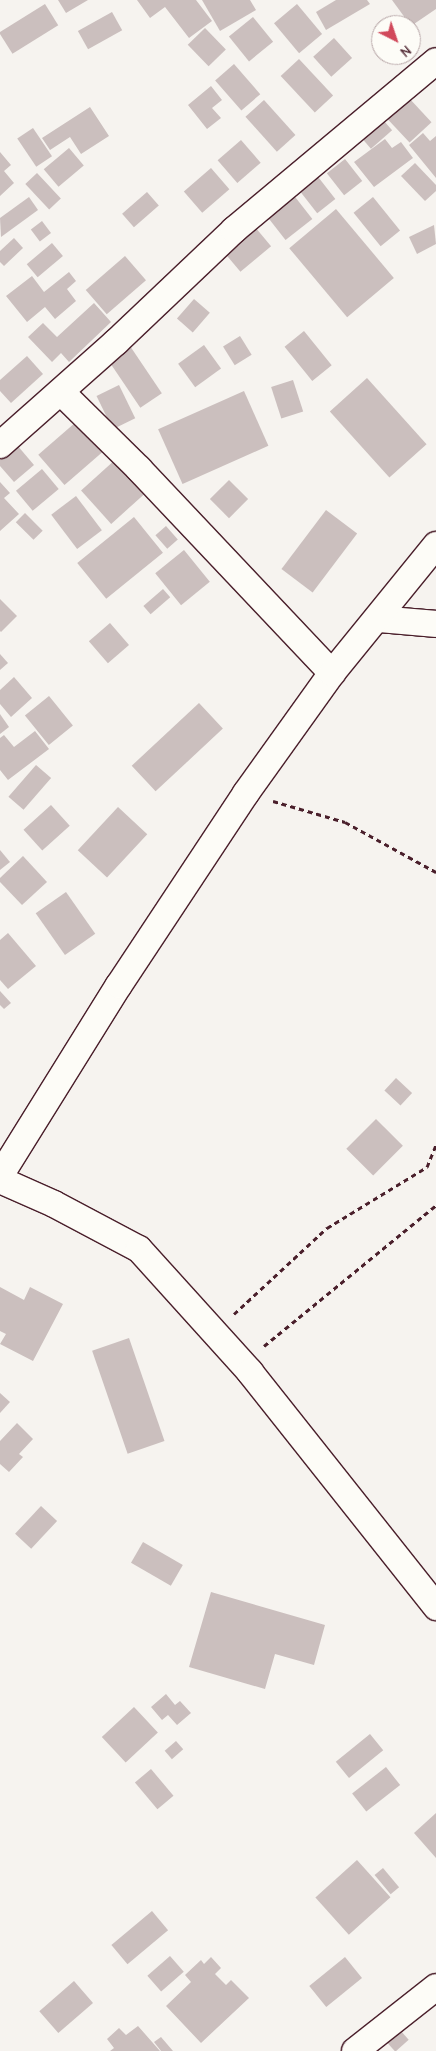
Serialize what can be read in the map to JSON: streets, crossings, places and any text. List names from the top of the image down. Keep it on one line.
{"north":"bottom right"}
